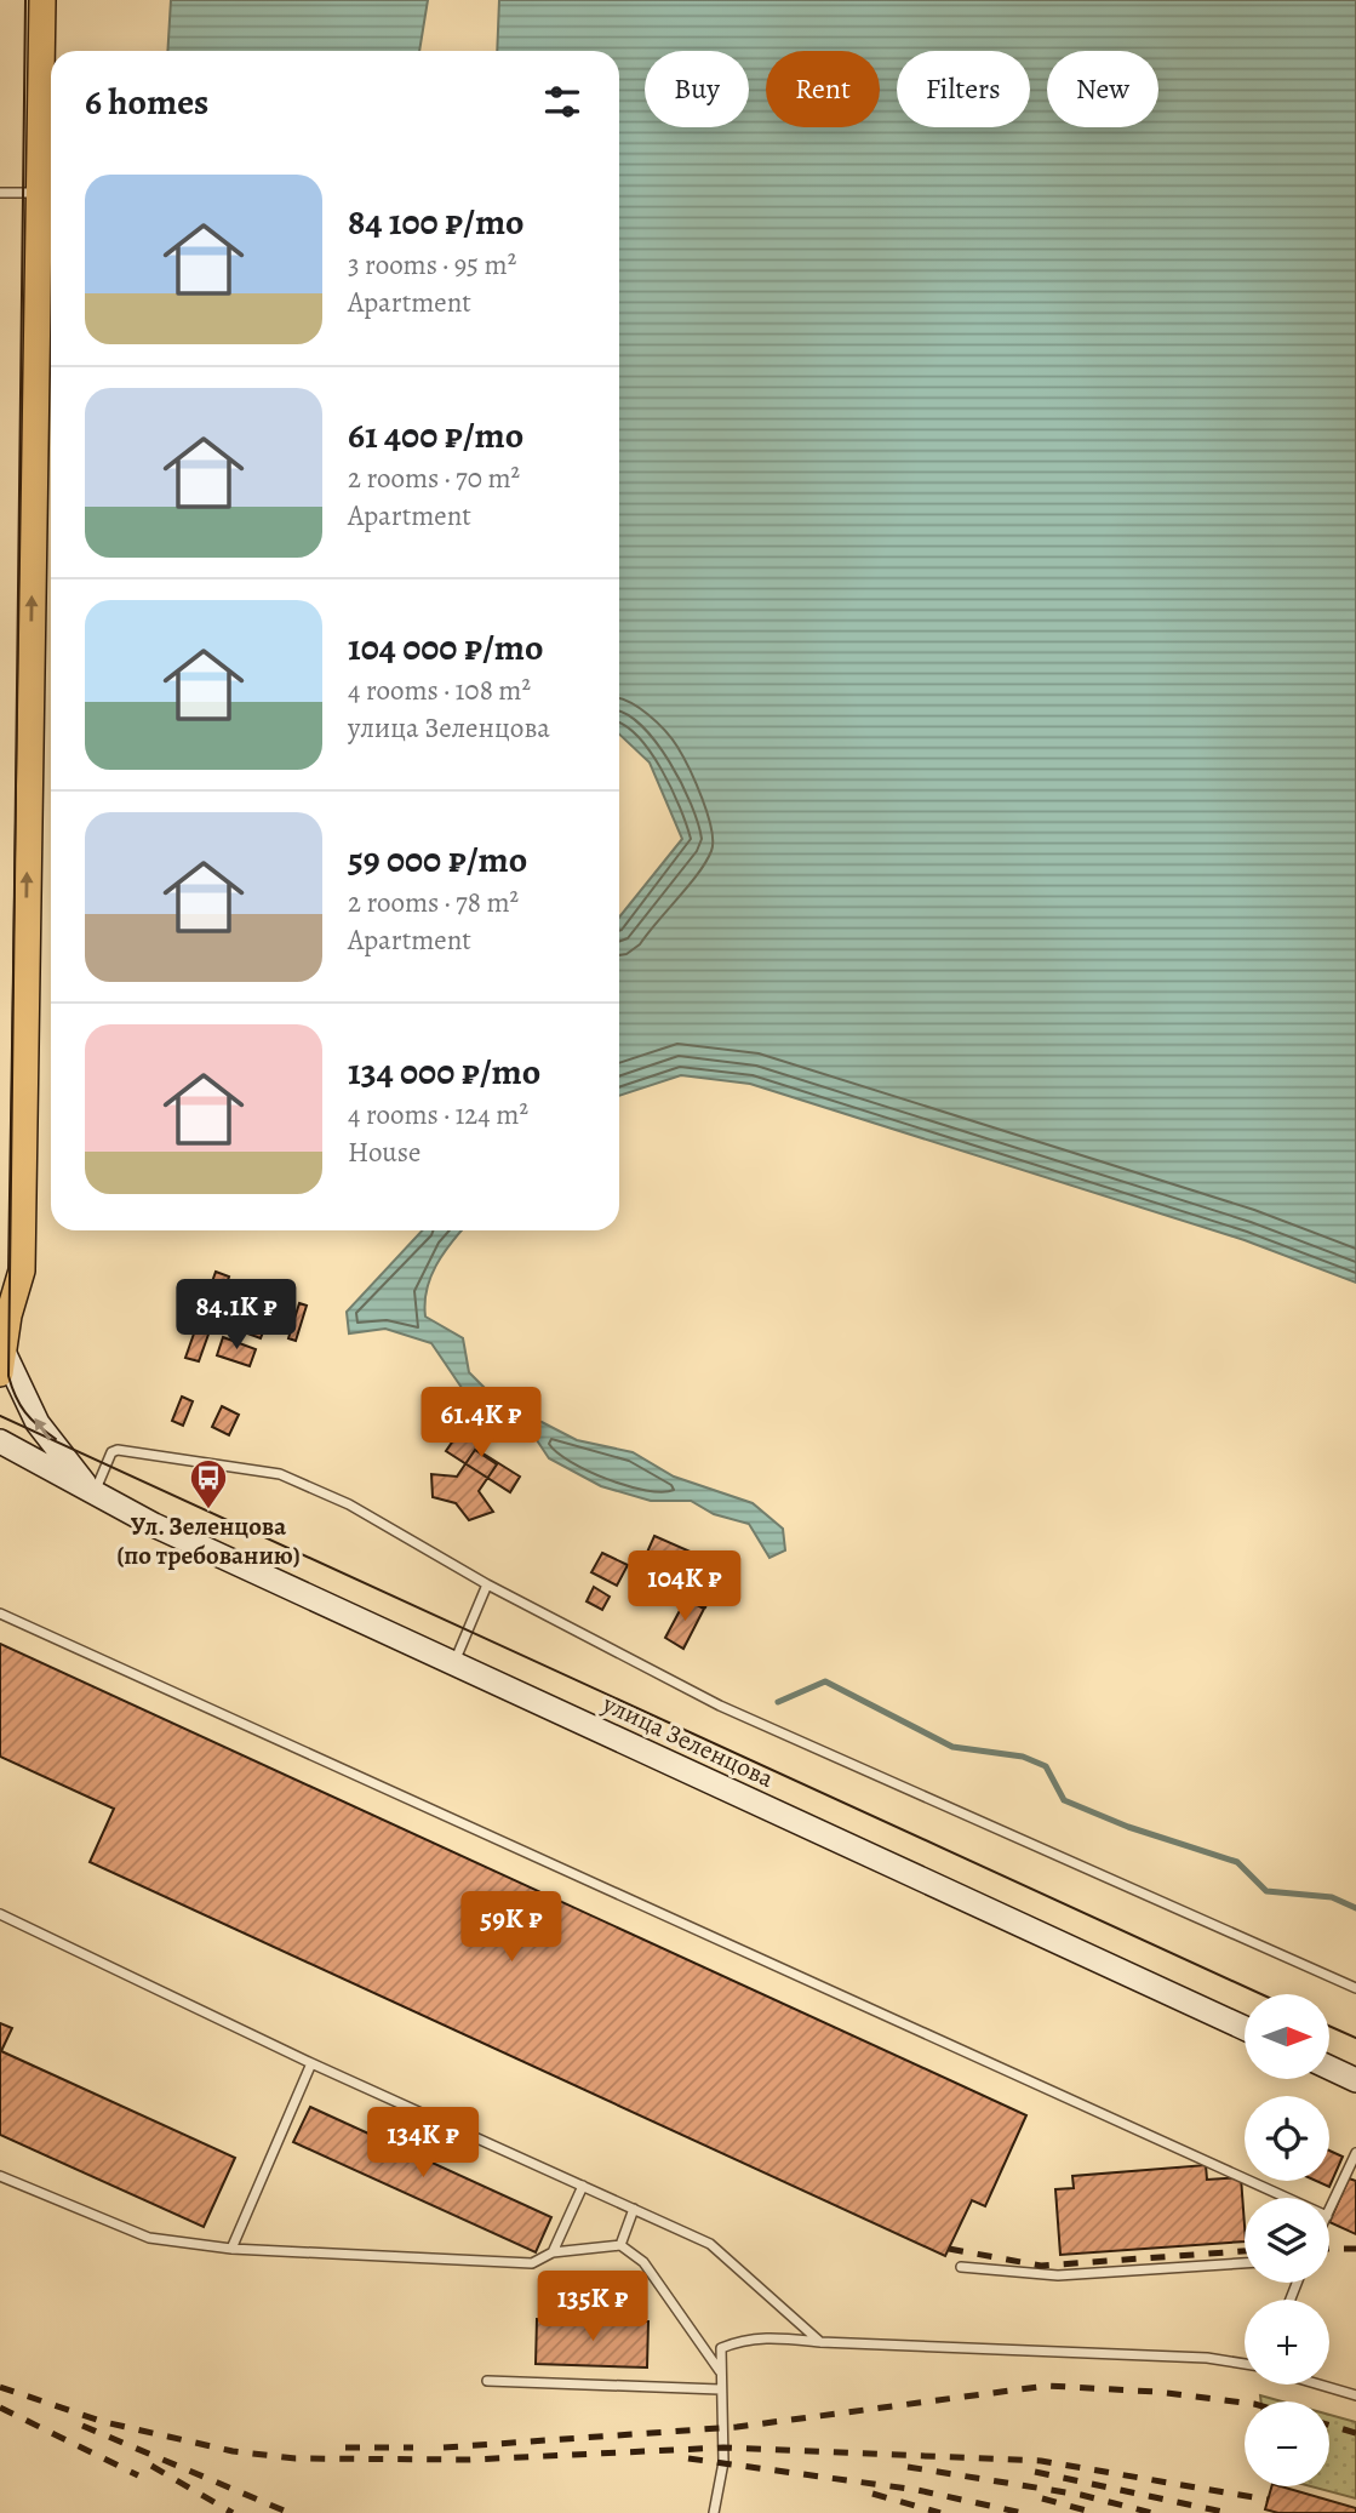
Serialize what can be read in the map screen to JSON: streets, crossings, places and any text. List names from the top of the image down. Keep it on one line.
{"streets":{"main road":["улица Зеленцова"]},"places":{"bus stop":["Ул. Зеленцова (по требованию)"]},"north":"right","page":{"chip":["Buy","Rent","Filters","New"],"heading":"6 homes","list":[{"name":"84 100 ₽/mo","note":"3 rooms · 95 m² · Apartment"},{"name":"61 400 ₽/mo","note":"2 rooms · 70 m² · Apartment"},{"name":"104 000 ₽/mo","note":"4 rooms · 108 m² · улица Зеленцова"},{"name":"59 000 ₽/mo","note":"2 rooms · 78 m² · Apartment"},{"name":"134 000 ₽/mo","note":"4 rooms · 124 m² · House"}],"price":["84.1K ₽","61.4K ₽","104K ₽","59K ₽","134K ₽","135K ₽"],"map_buttons":["+","−"]}}
